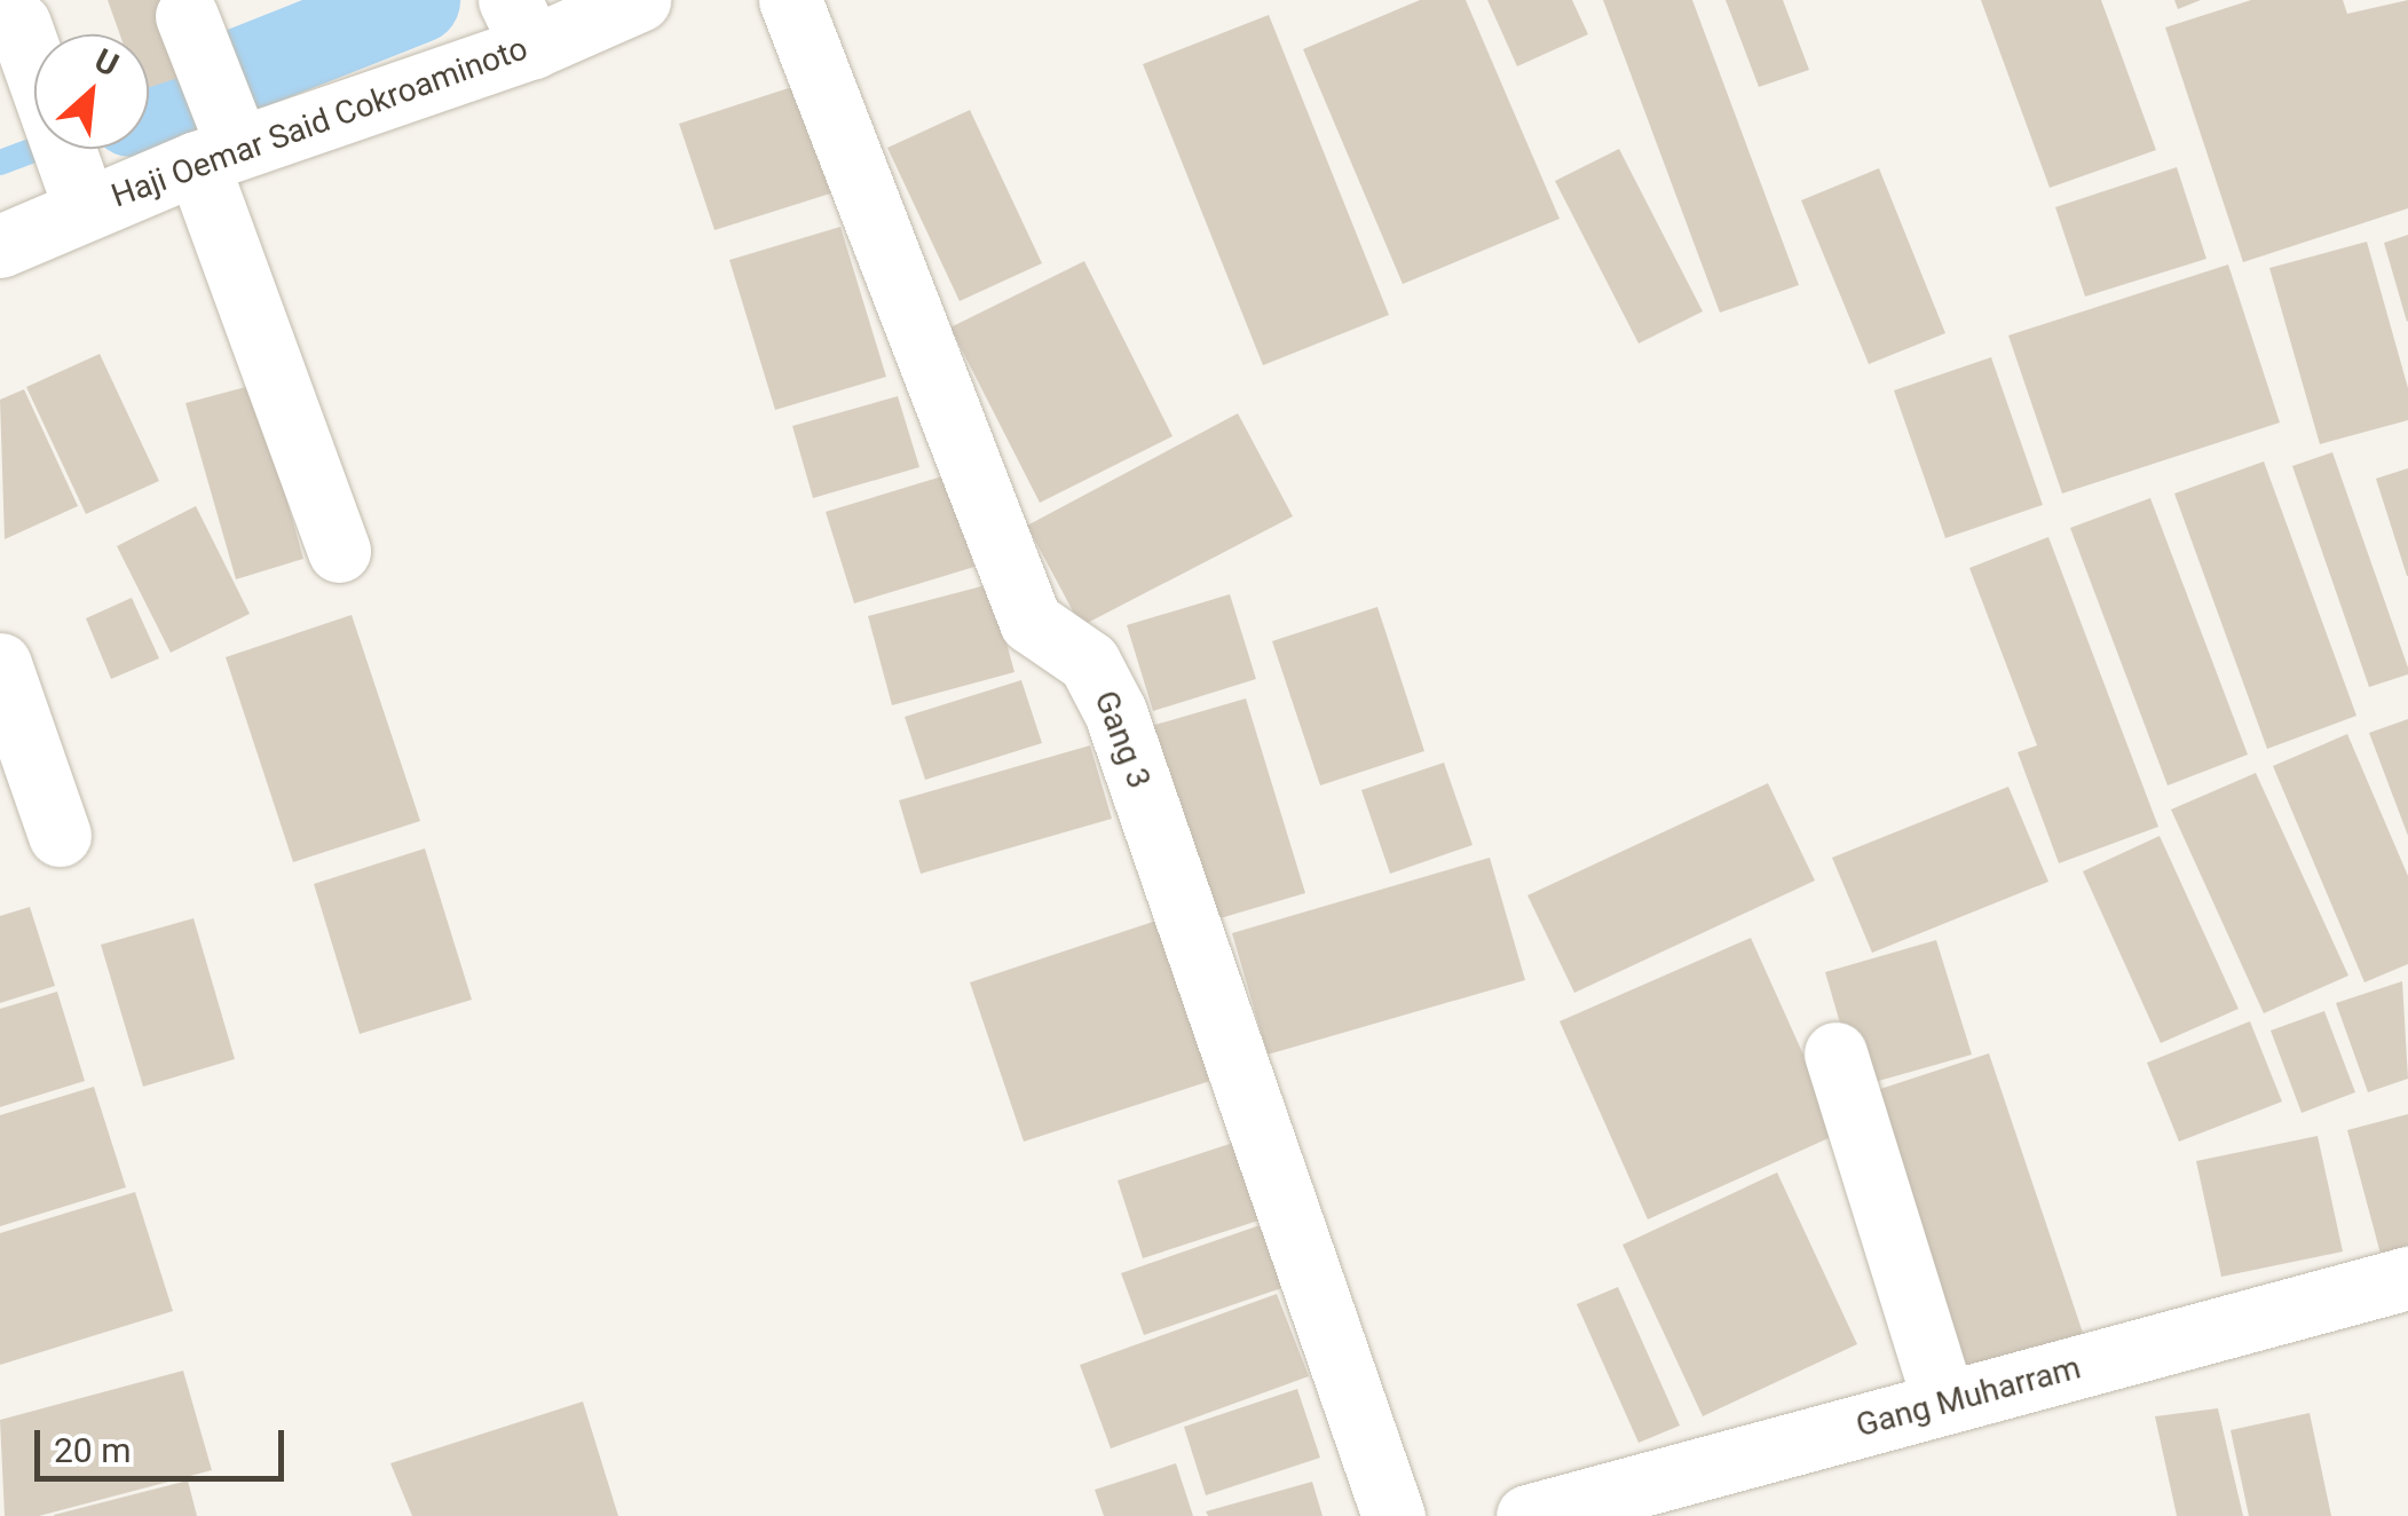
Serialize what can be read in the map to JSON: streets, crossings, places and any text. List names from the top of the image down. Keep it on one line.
{"streets":{"street":["Haji Oemar Said Cokroaminoto","Gang 3","Gang Muharram"]},"scale_bar":"20 m","north":"top right"}
